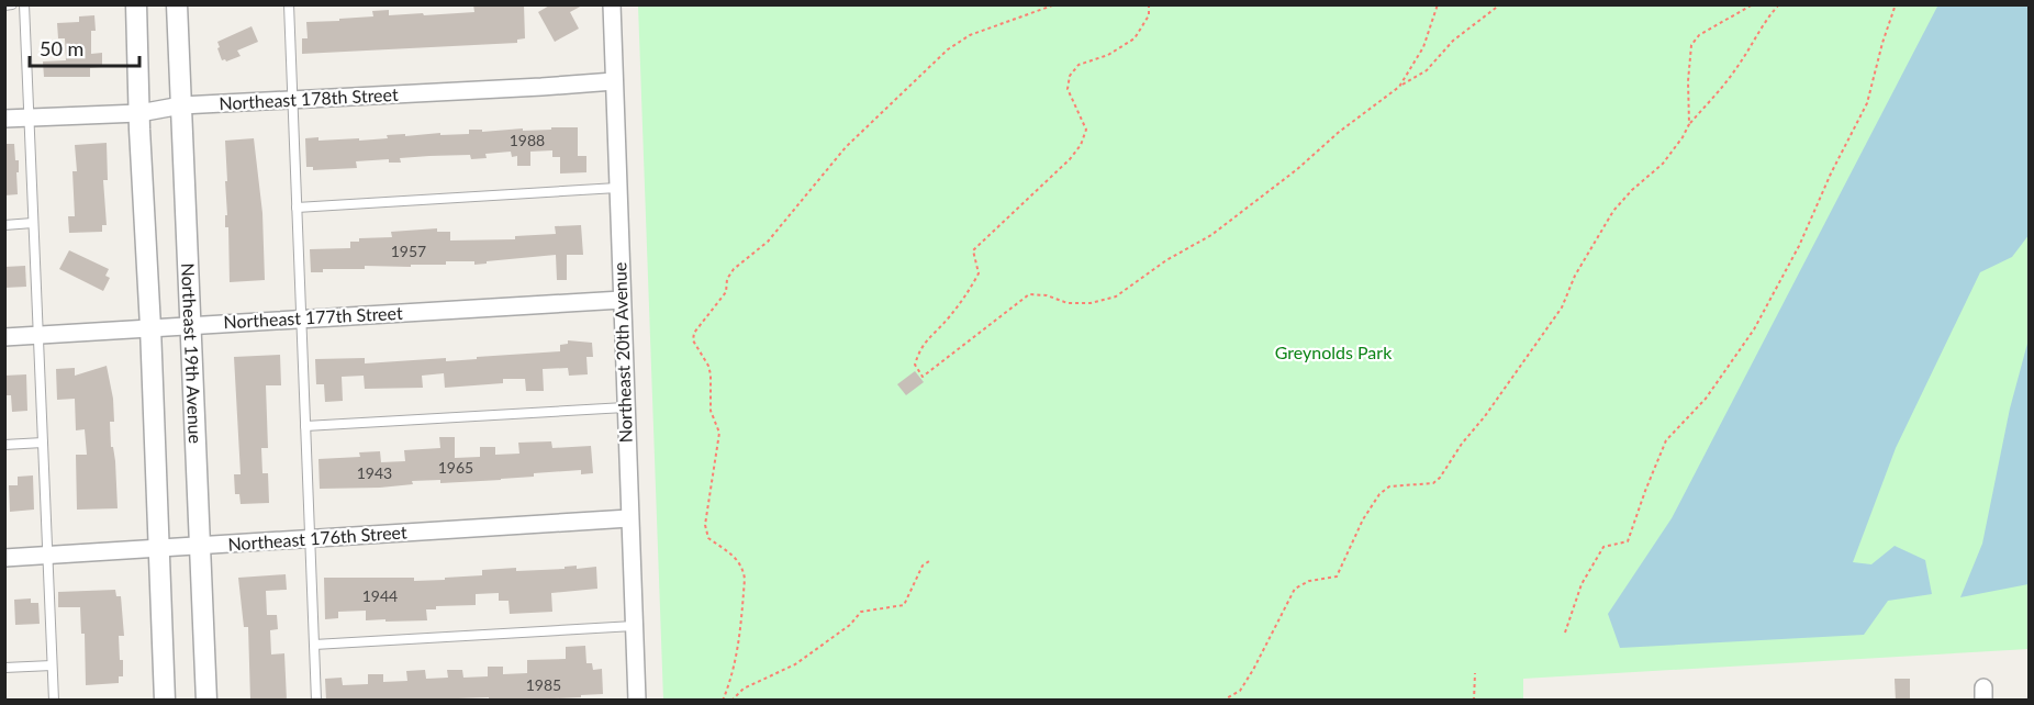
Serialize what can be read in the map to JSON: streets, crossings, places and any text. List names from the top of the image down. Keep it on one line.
{"streets":{"street":["Northeast 178th Street","Northeast 177th Street","Northeast 19th Avenue","Northeast 20th Avenue","Northeast 176th Street"]},"crossings":[["Northeast 178th Street","Northeast 19th Avenue"],["Northeast 178th Street","Northeast 20th Avenue"],["Northeast 177th Street","Northeast 19th Avenue"],["Northeast 177th Street","Northeast 20th Avenue"],["Northeast 19th Avenue","Northeast 176th Street"],["Northeast 20th Avenue","Northeast 176th Street"]],"parks":["Greynolds Park"],"house_numbers":["1988","1957","1965","1943","1944","1985"],"scale_bar":"50 m"}
